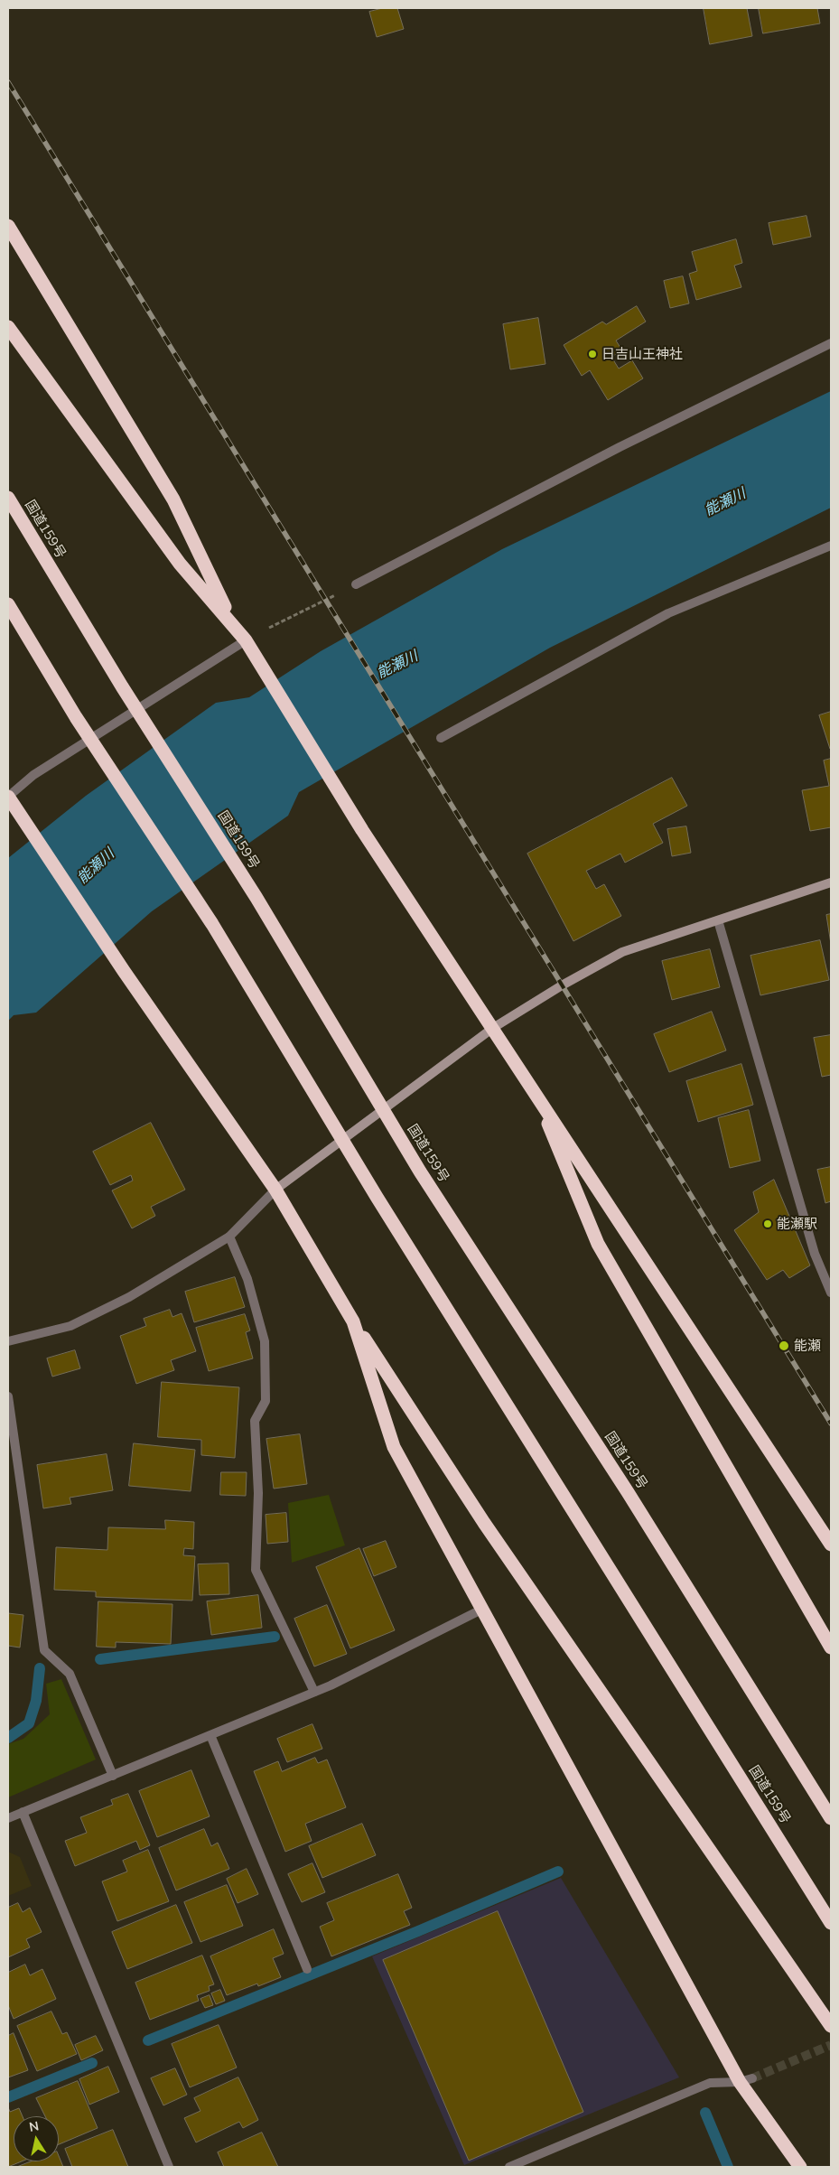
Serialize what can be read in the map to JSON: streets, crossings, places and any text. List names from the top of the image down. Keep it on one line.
{"streets":{"highway":["国道159号"]},"water":["能瀬川"],"places":["日吉山王神社","能瀬駅","能瀬"],"north":"top"}
